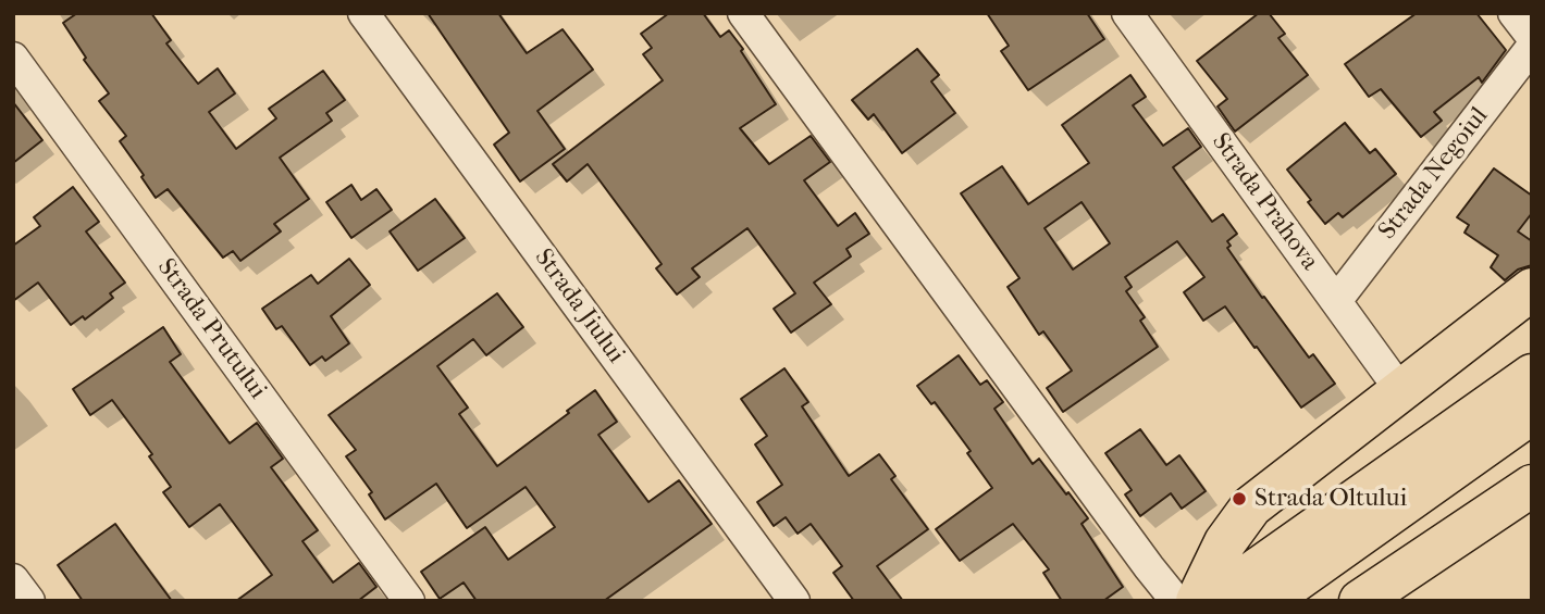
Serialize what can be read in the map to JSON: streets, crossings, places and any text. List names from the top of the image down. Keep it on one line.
{"streets":{"street":["Strada Negoiul","Strada Prahova","Strada Jiului","Strada Prutului"]},"crossings":[["Strada Negoiul","Strada Prahova"]],"places":["Strada Oltului"]}
